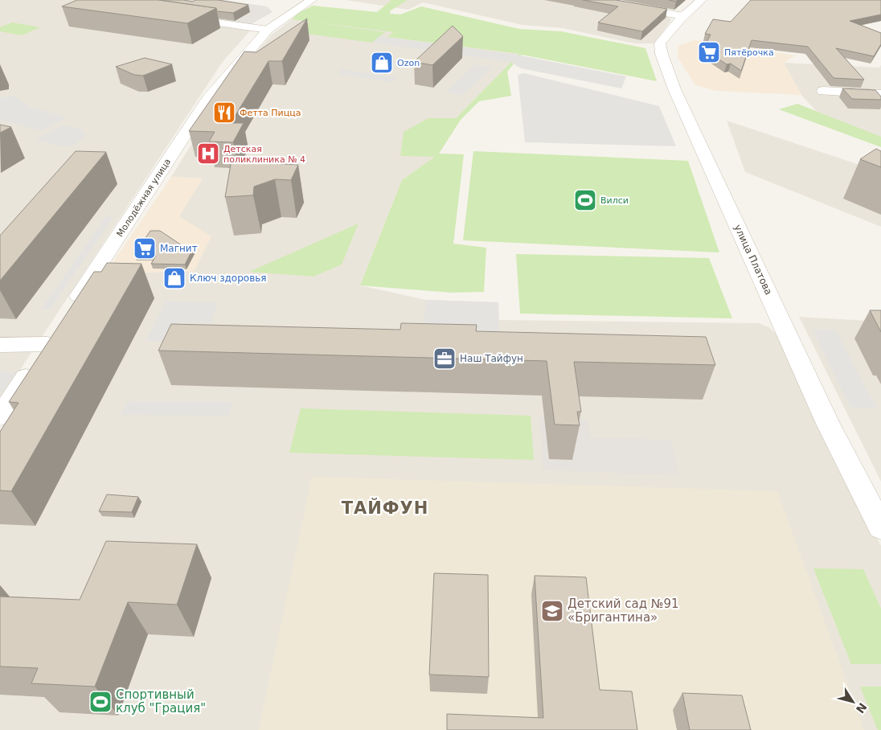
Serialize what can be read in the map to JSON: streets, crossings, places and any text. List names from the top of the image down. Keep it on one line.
{"streets":{"street":["Молодёжная улица","улица Платова"]},"districts":["ТАЙФУН"],"places":{"supermarket":["Пятёрочка","Магнит"],"shop":["Ozon","Ключ здоровья"],"restaurant":["Фетта Пицца"],"hospital":["Детская поликлиника № 4"],"sports":["Вилси","Спортивный клуб \"Грация\""],"office":["Наш Тайфун"],"school or university":["Детский сад №91 «Бригантина»"]},"north":"bottom right"}
